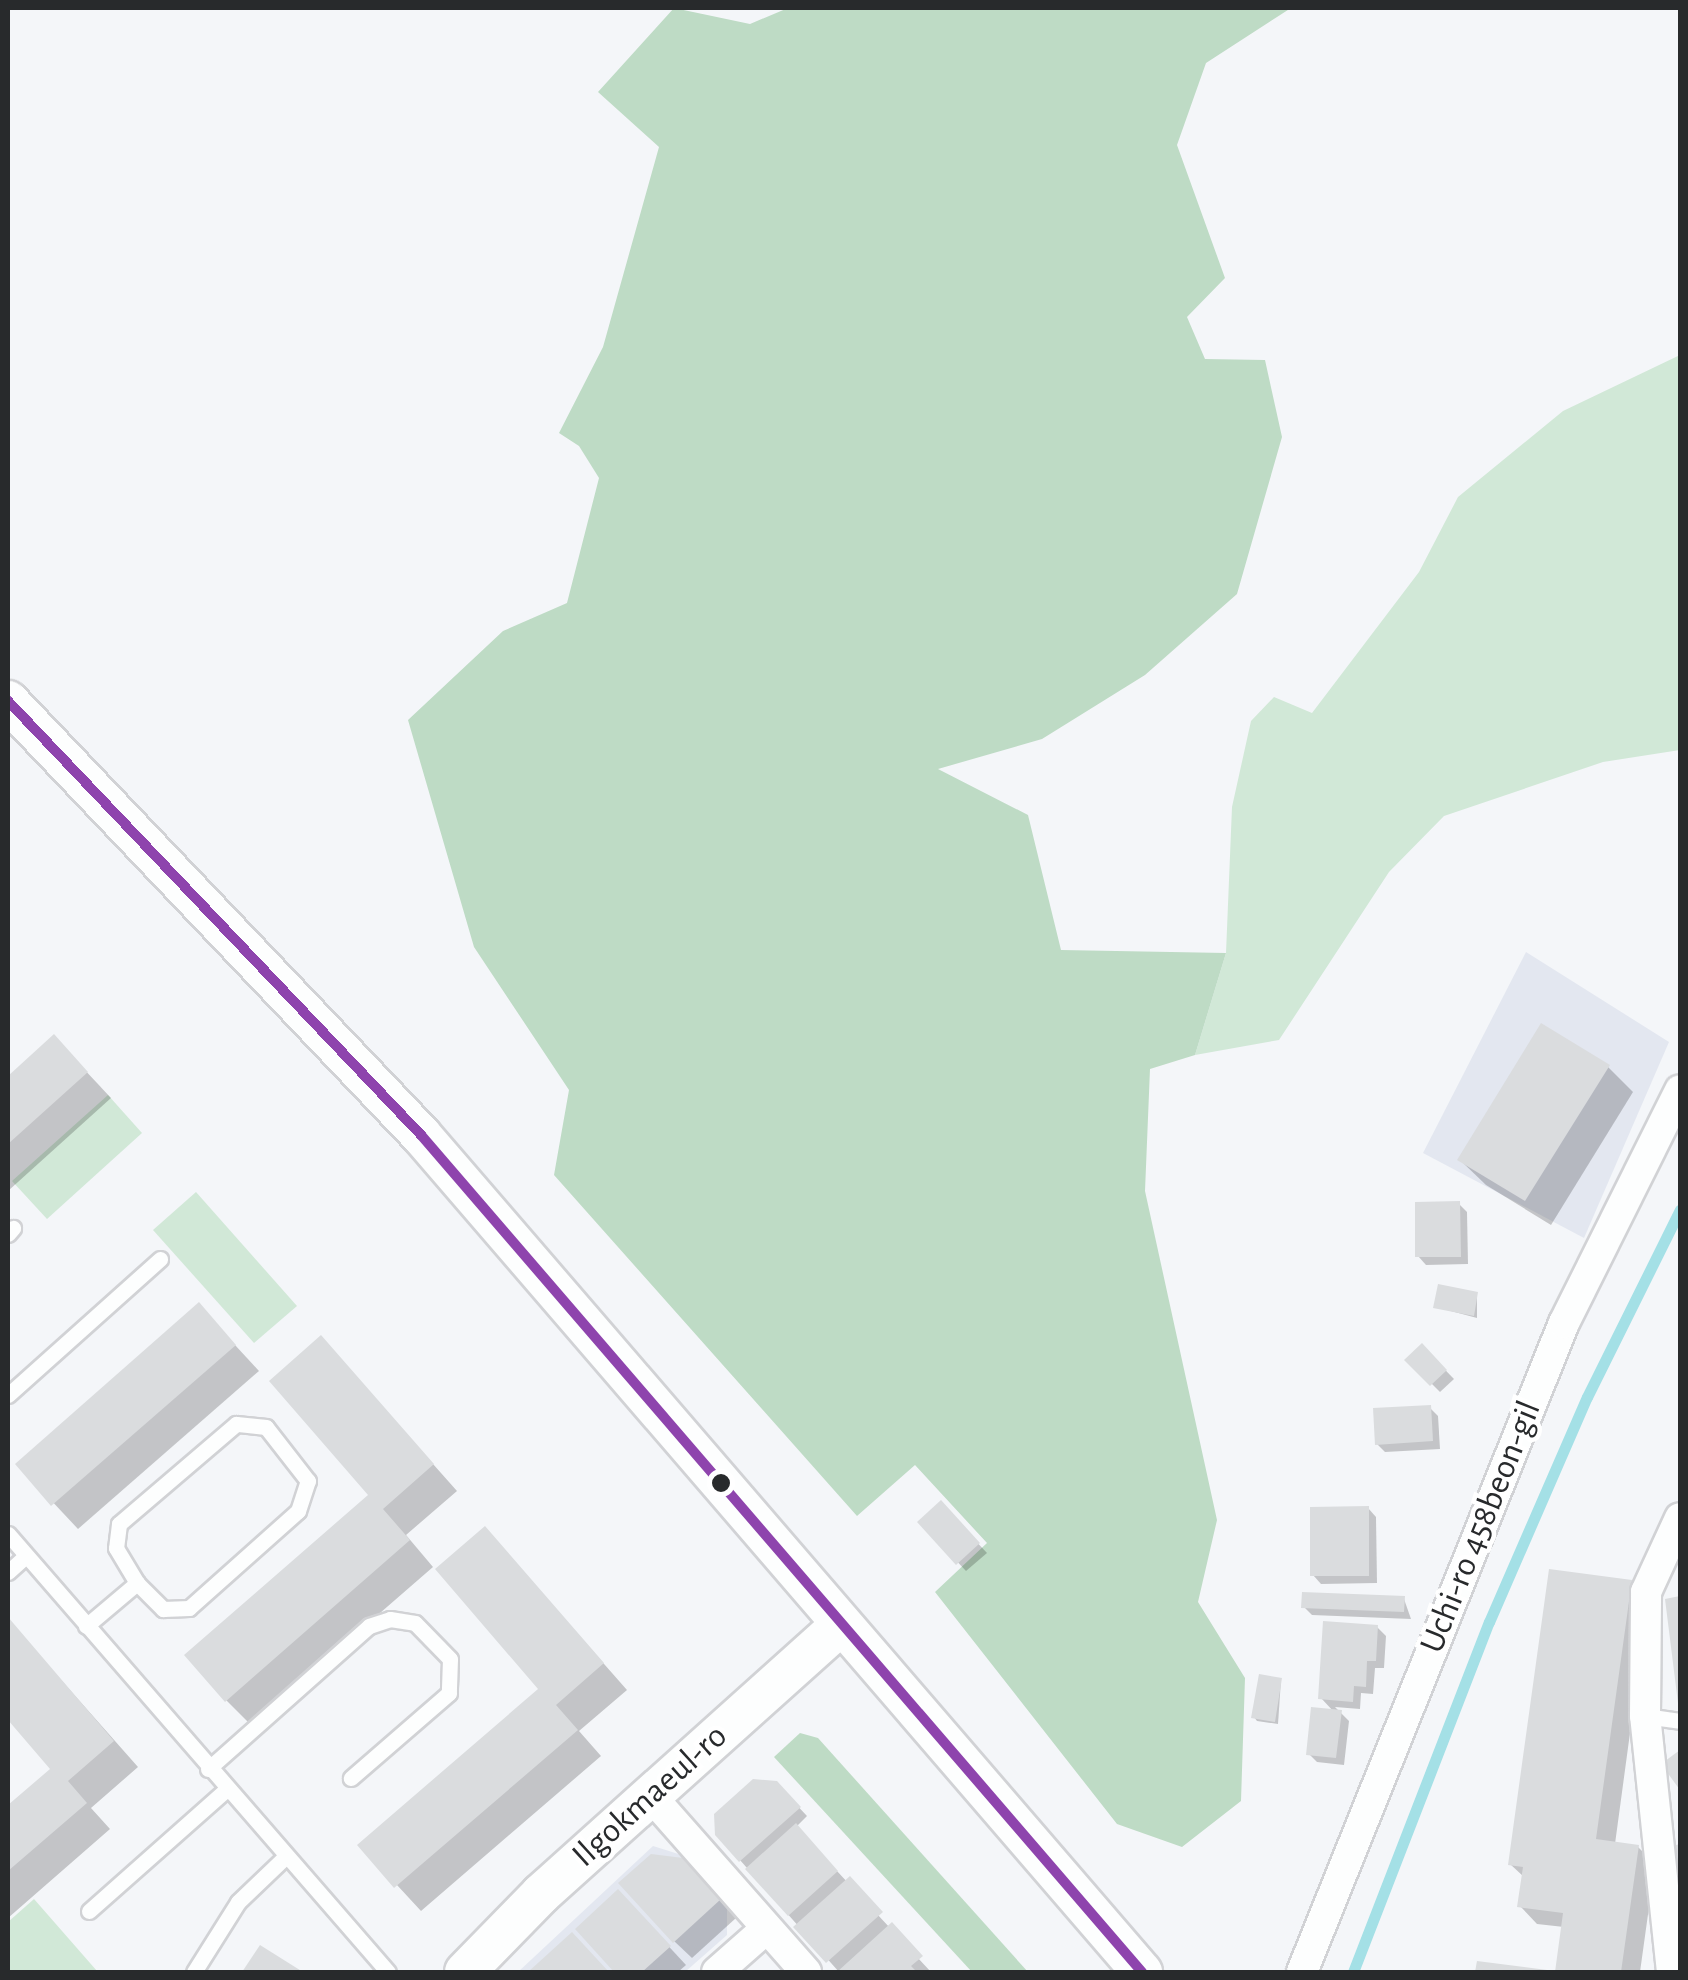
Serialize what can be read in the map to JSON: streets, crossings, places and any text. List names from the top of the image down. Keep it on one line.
{"streets":{"main road":["Ilgokmaeul-ro"],"street":["Uchi-ro 458beon-gil"]}}
